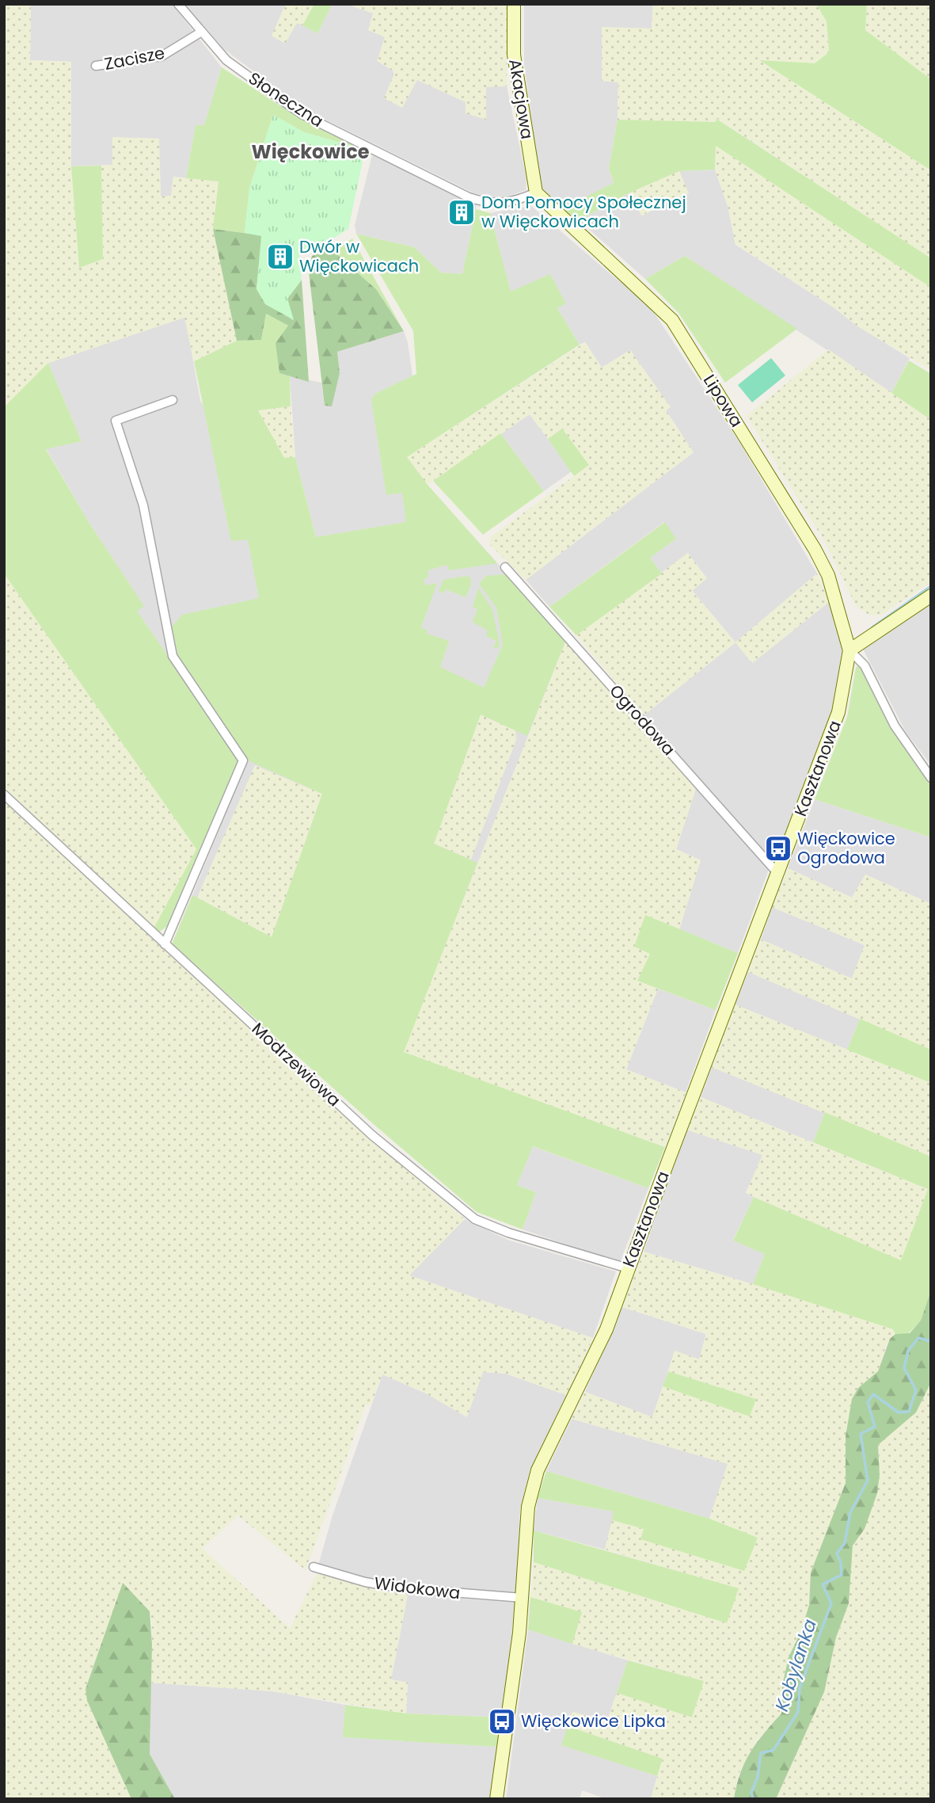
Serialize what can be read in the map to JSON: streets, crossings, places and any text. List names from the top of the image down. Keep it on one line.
{"streets":{"street":["Zacisze","Akacjowa","Słoneczna","Lipowa","Ogrodowa","Kasztanowa","Modrzewiowa","Widokowa"]},"crossings":[["Zacisze","Słoneczna"],["Akacjowa","Słoneczna"],["Akacjowa","Lipowa"],["Słoneczna","Lipowa"],["Lipowa","Kasztanowa"],["Ogrodowa","Kasztanowa"],["Kasztanowa","Modrzewiowa"],["Kasztanowa","Widokowa"]],"districts":["Więckowice"],"water":["Kobylanka"],"places":{"building":["Dom Pomocy Społecznej w Więckowicach","Dwór w Więckowicach"],"bus stop":["Więckowice Ogrodowa","Więckowice Lipka"]}}
